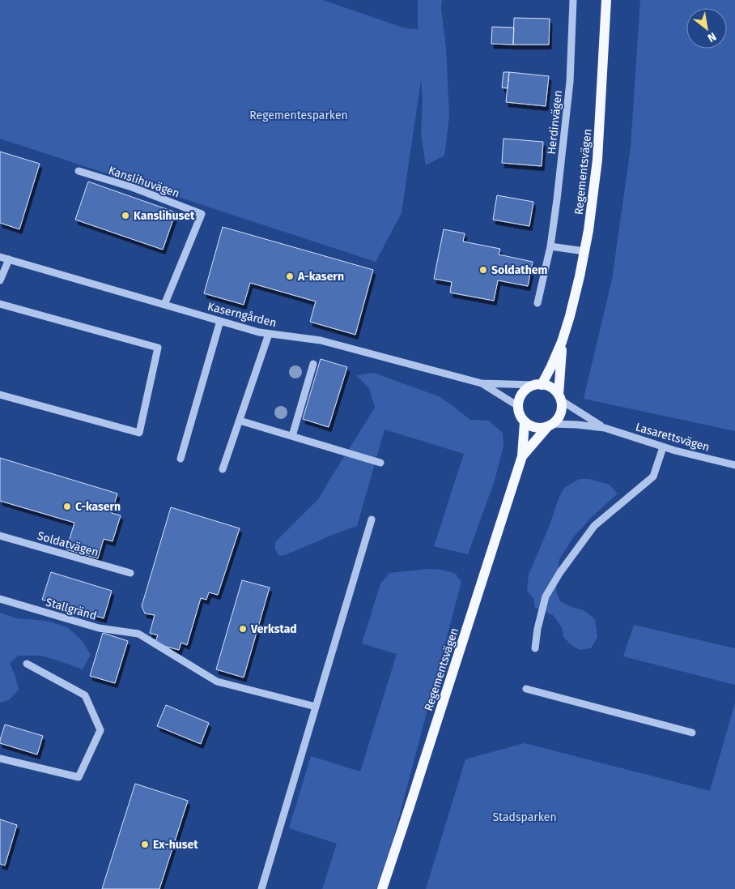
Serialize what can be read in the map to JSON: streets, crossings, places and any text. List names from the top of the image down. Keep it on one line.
{"streets":{"main road":["Regementsvägen"],"street":["Herdinvägen","Kanslihuvägen","Kaserngården","Lasarettsvägen","Soldatvägen","Stallgränd"]},"crossings":[["Regementsvägen","Kaserngården"],["Regementsvägen","Lasarettsvägen"],["Kanslihuvägen","Kaserngården"],["Kaserngården","Lasarettsvägen"]],"parks":["Regementesparken","Stadsparken"],"places":["Kanslihuset","Soldathem","A-kasern","C-kasern","Verkstad","Ex-huset"],"north":"bottom right"}
